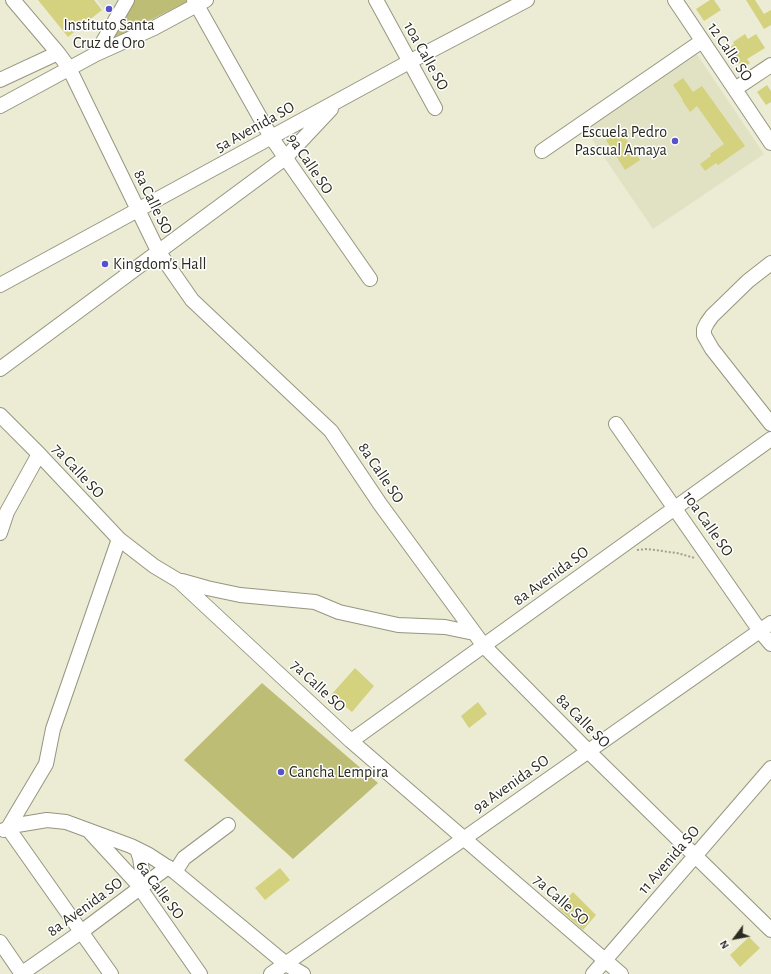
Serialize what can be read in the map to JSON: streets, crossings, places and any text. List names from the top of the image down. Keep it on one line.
{"streets":{"street":["12 Calle SO","10a Calle SO","5a Avenida SO","9a Calle SO","8a Calle SO","7a Calle SO","8a Avenida SO","9a Avenida SO","11 Avenida SO","6a Calle SO"]},"crossings":[["10a Calle SO","5a Avenida SO"],["10a Calle SO","8a Avenida SO"],["10a Calle SO","9a Avenida SO"],["5a Avenida SO","9a Calle SO"],["5a Avenida SO","8a Calle SO"],["8a Calle SO","8a Avenida SO"],["8a Calle SO","9a Avenida SO"],["8a Calle SO","11 Avenida SO"],["7a Calle SO","8a Avenida SO"],["7a Calle SO","9a Avenida SO"],["7a Calle SO","11 Avenida SO"],["8a Avenida SO","6a Calle SO"]],"places":["Instituto Santa Cruz de Oro","Escuela Pedro Pascual Amaya","Kingdom's Hall","Cancha Lempira"],"north":"bottom left"}
